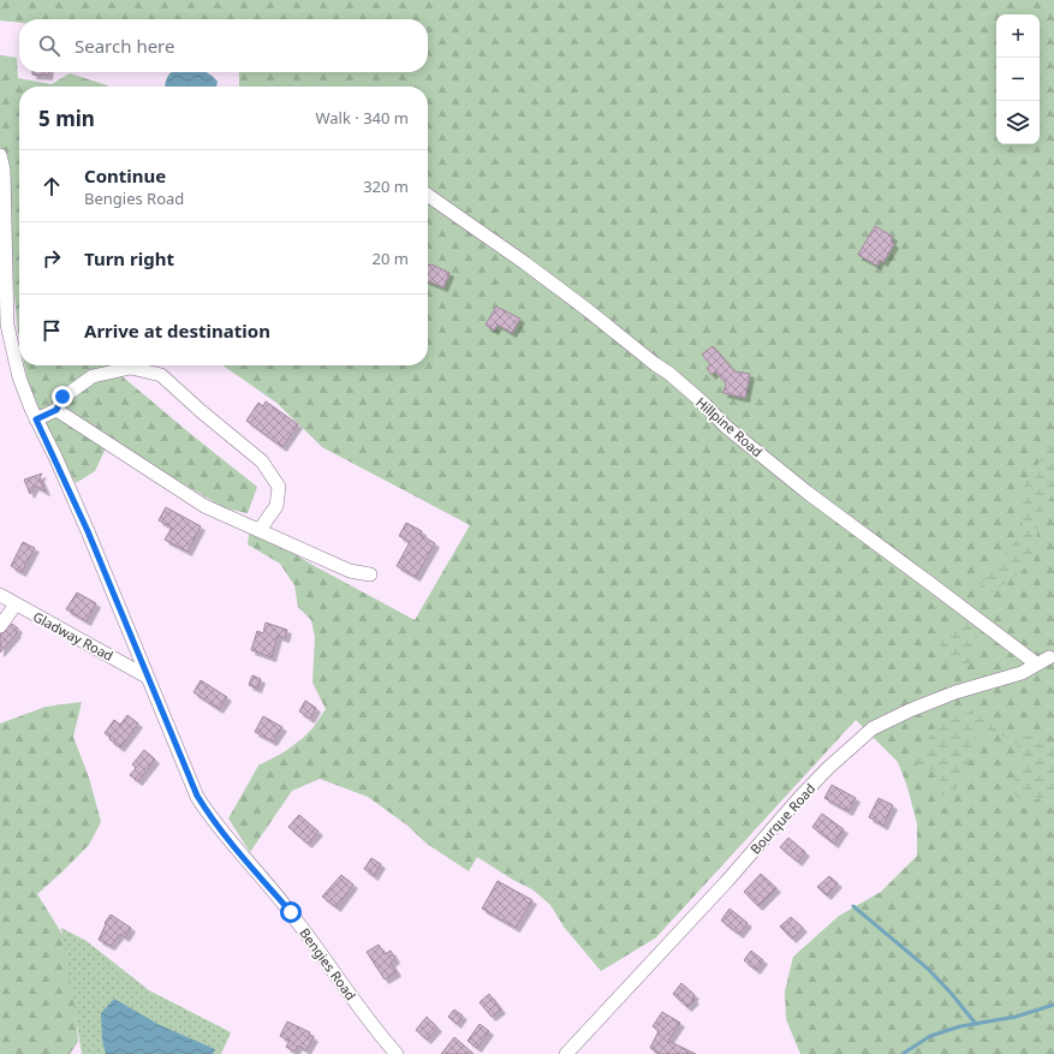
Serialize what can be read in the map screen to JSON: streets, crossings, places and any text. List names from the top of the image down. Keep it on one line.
{"streets":{"street":["Hillpine Road","Gladway Road","Bourque Road","Bengies Road"]},"crossings":[["Hillpine Road","Bourque Road"],["Gladway Road","Bengies Road"]],"page":{"map_buttons":["+","−"],"search":"Search here","heading":["5 min","Walk · 340 m"],"list":[["Continue","Bengies Road","320 m"],["Turn right","20 m"],"Arrive at destination"]}}
